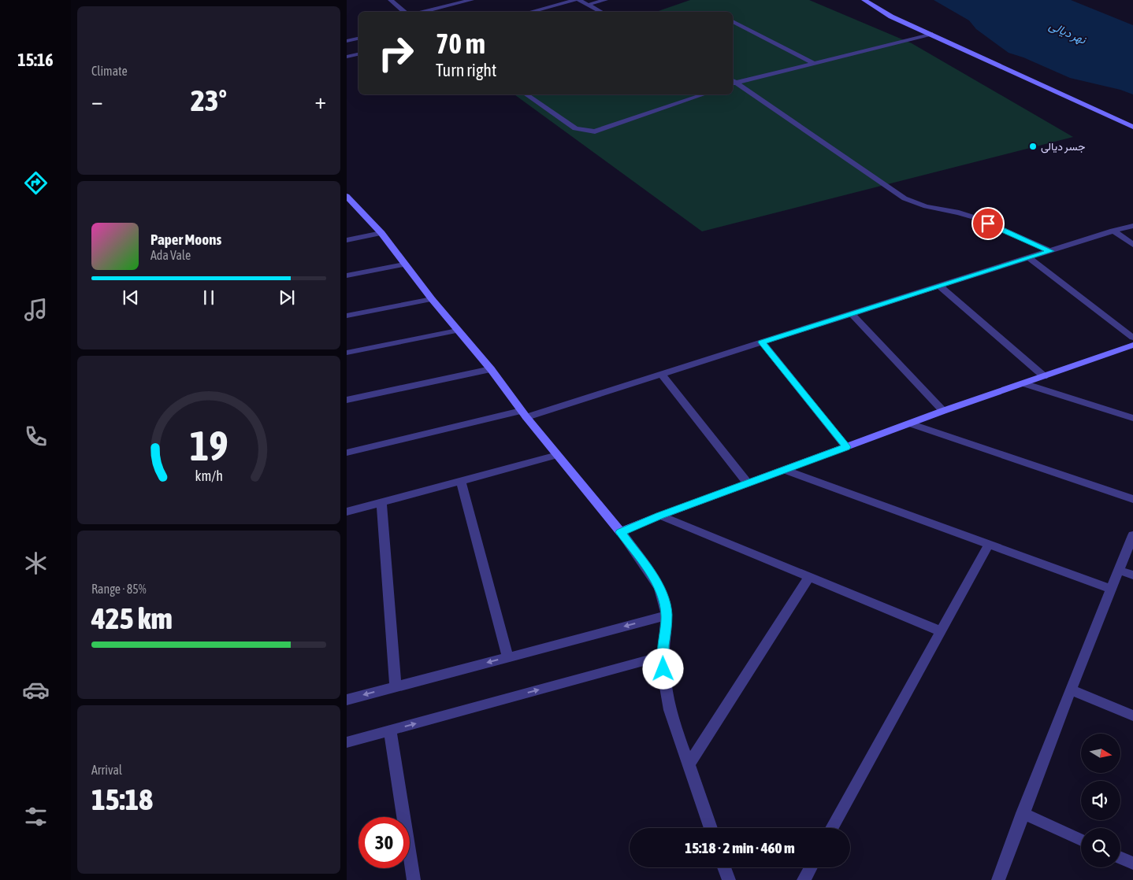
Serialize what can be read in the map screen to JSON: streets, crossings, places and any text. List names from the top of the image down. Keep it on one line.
{"water":["نهر ديالى"],"places":["جسر ديالى"],"north":"right","page":{"tabs":"15:16","tile":["Climate",["Range · 85%","425 km"],["Arrival","15:18"]],"turn":["70 m","Turn right"],"heat":["−","23°","+"],"song":["Paper Moons","Ada Vale"],"limit":"30","trip":"15:18 · 2 min · 460 m","gauge":["19","km/h"]}}
